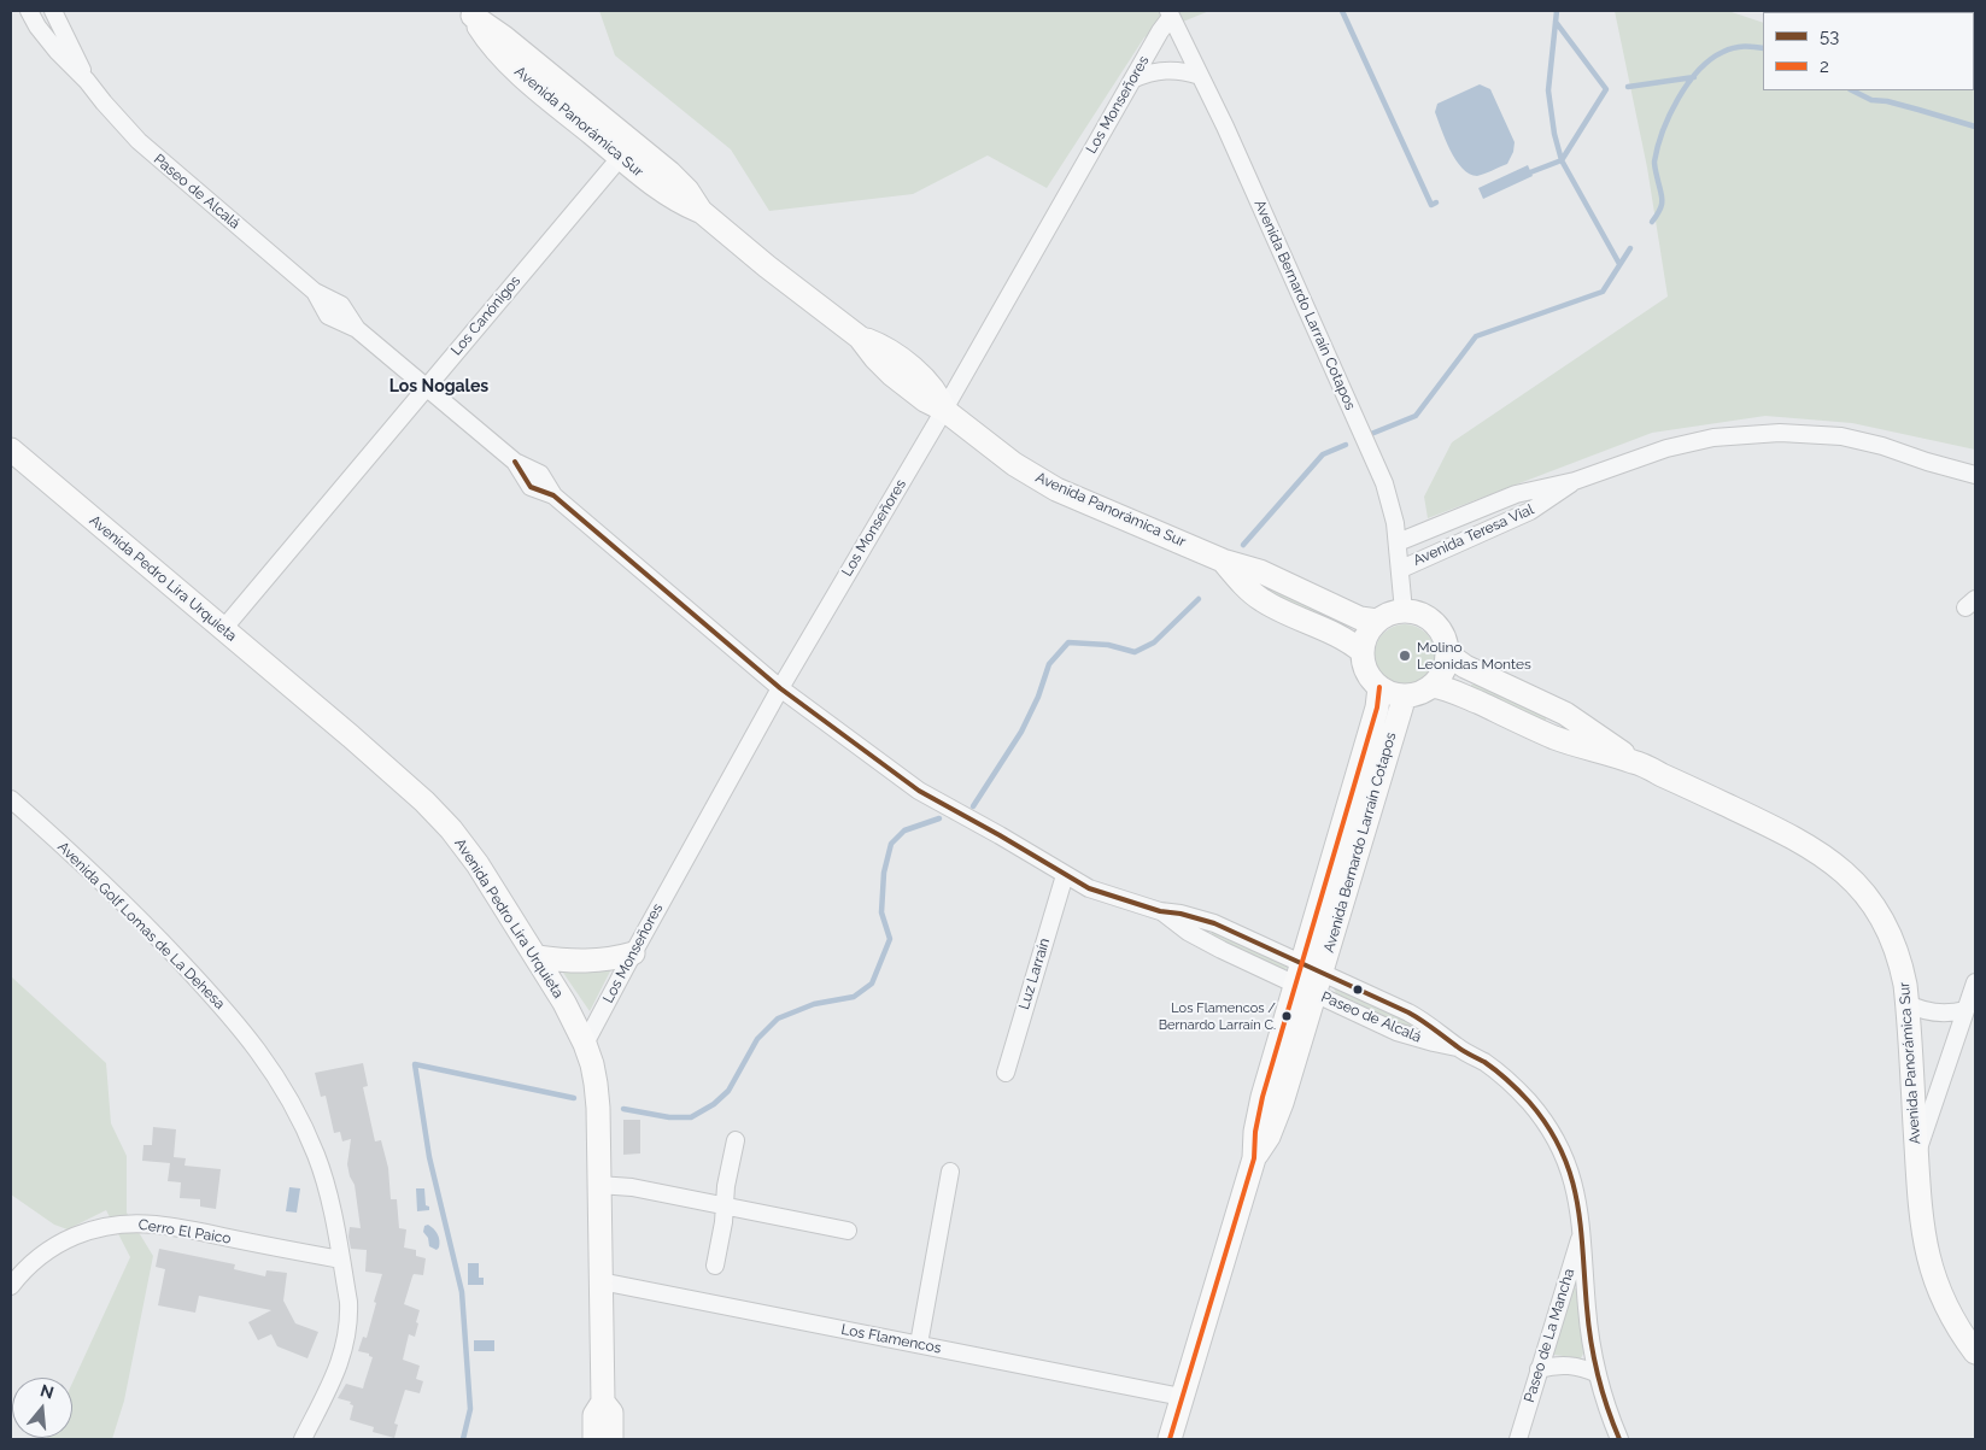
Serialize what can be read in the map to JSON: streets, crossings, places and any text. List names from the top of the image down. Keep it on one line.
{"streets":{"street":["Los Monseñores","Avenida Panorámica Sur","Paseo de Alcalá","Avenida Bernardo Larraín Cotapos","Los Canónigos","Avenida Teresa Vial","Avenida Pedro Lira Urquieta","Avenida Golf Lomas de La Dehesa","Luz Larraín","Cerro El Paico","Paseo de La Mancha","Los Flamencos"]},"crossings":[["Los Monseñores","Avenida Panorámica Sur"],["Los Monseñores","Paseo de Alcalá"],["Los Monseñores","Avenida Bernardo Larraín Cotapos"],["Los Monseñores","Avenida Pedro Lira Urquieta"],["Avenida Panorámica Sur","Avenida Bernardo Larraín Cotapos"],["Avenida Panorámica Sur","Los Canónigos"],["Paseo de Alcalá","Avenida Bernardo Larraín Cotapos"],["Paseo de Alcalá","Los Canónigos"],["Paseo de Alcalá","Luz Larraín"],["Paseo de Alcalá","Paseo de La Mancha"],["Avenida Bernardo Larraín Cotapos","Avenida Teresa Vial"],["Avenida Bernardo Larraín Cotapos","Los Flamencos"],["Los Canónigos","Avenida Pedro Lira Urquieta"],["Avenida Pedro Lira Urquieta","Los Flamencos"],["Avenida Golf Lomas de La Dehesa","Cerro El Paico"]],"districts":["Los Nogales"],"places":["Molino Leonidas Montes","Los Flamencos / Bernardo Larraín C."],"lines":["transit line 53","transit line 2"],"legend":["53","2"],"north":"top"}
